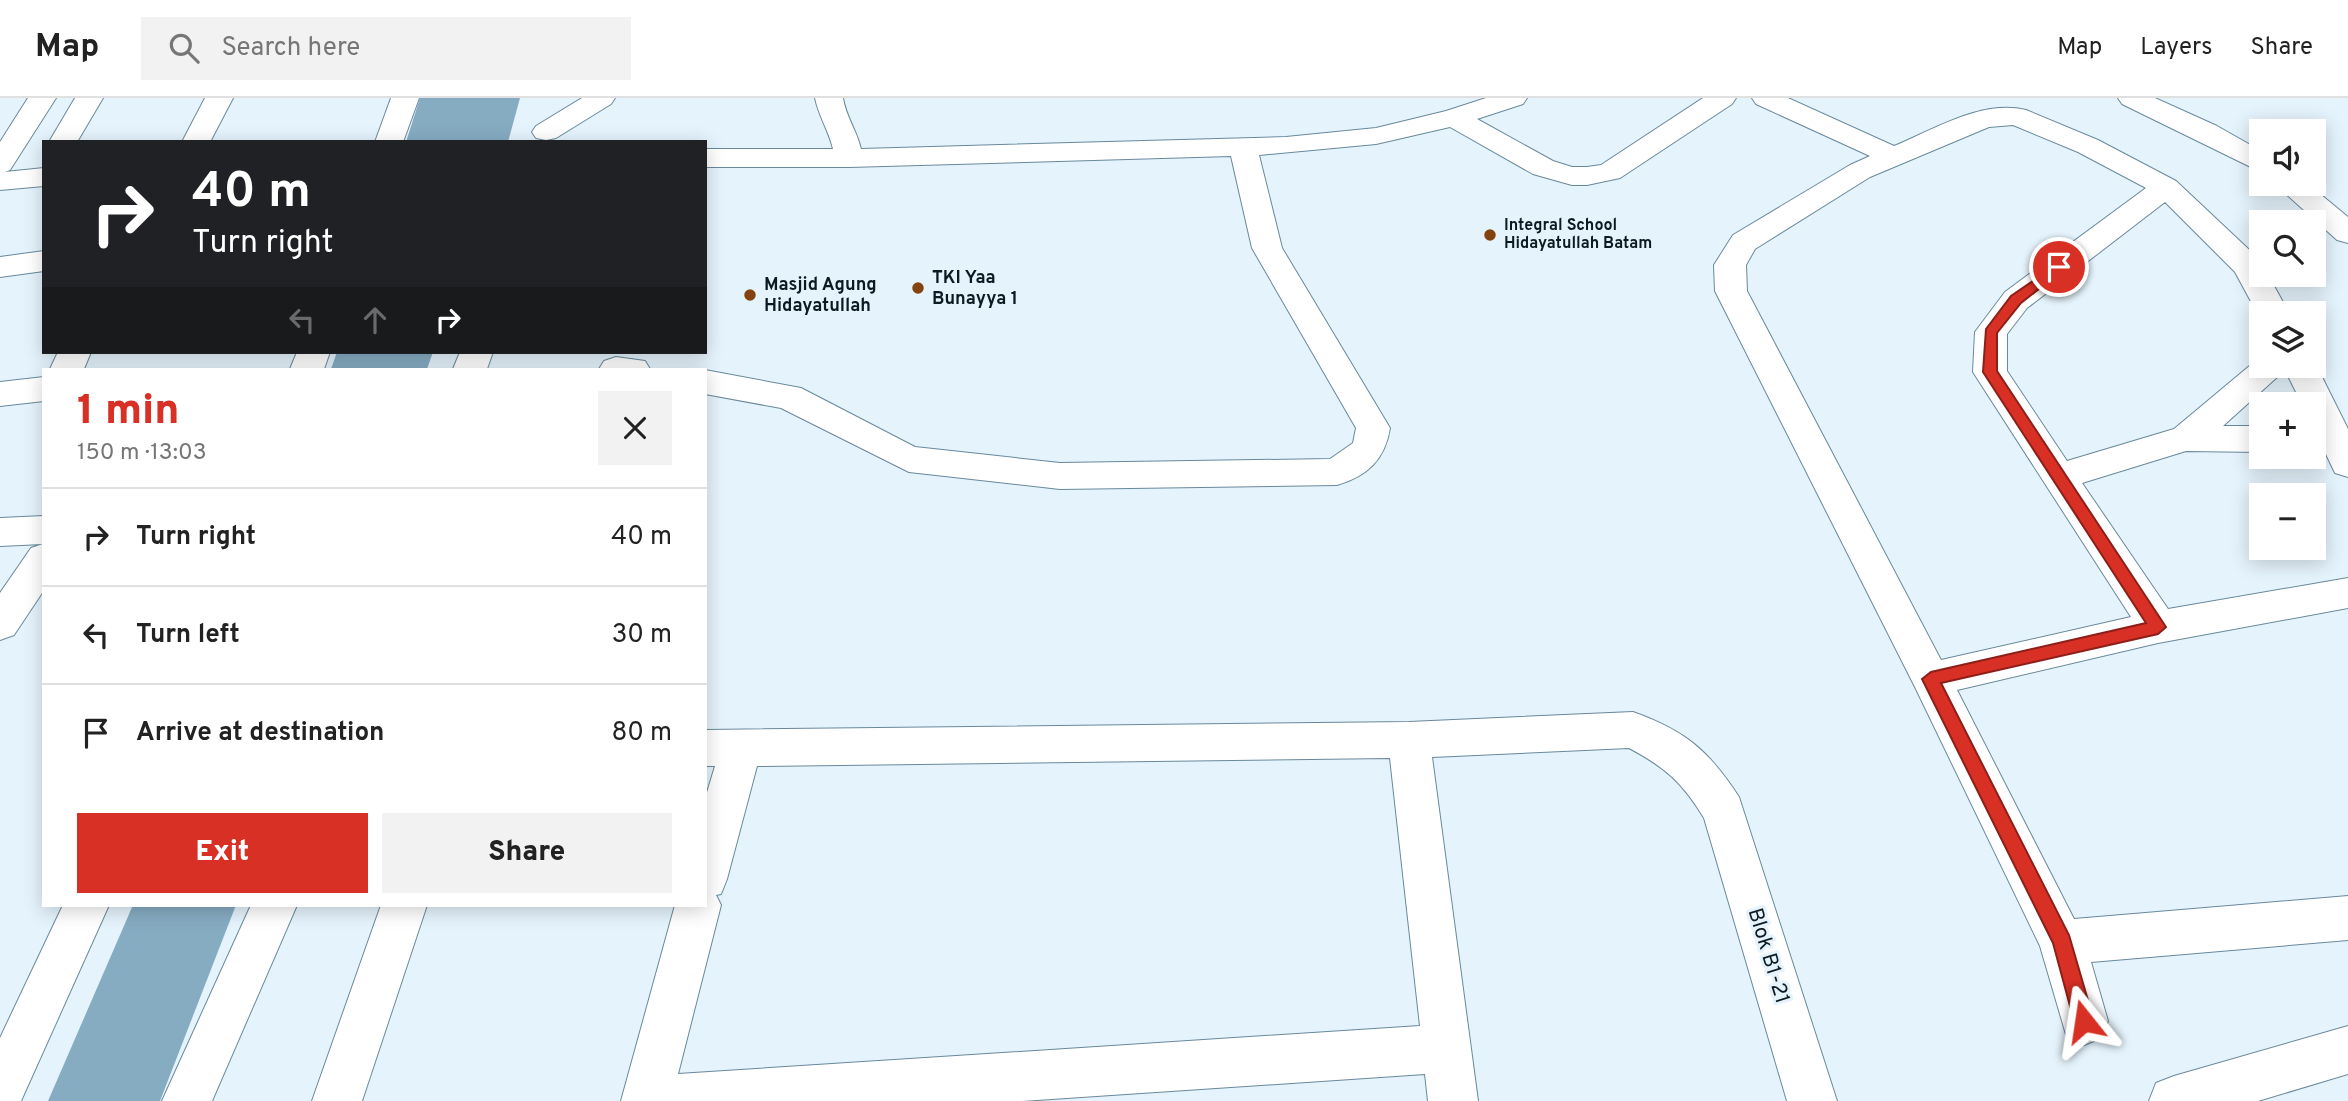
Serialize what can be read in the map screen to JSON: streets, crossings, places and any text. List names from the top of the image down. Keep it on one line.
{"streets":{"street":["Blok B1-21"]},"places":["Integral School Hidayatullah Batam","TKI Yaa Bunayya 1","Masjid Agung Hidayatullah"],"page":{"header":"Map","search":"Search here","nav":["Map","Layers","Share"],"map_buttons":["+","−"],"turn":["40 m","Turn right"],"heading":["1 min","150 m · 13:03"],"list":[{"name":"Turn right","value":"40 m"},{"name":"Turn left","value":"30 m"},{"name":"Arrive at destination","value":"80 m"}],"buttons":["Exit","Share"]}}
